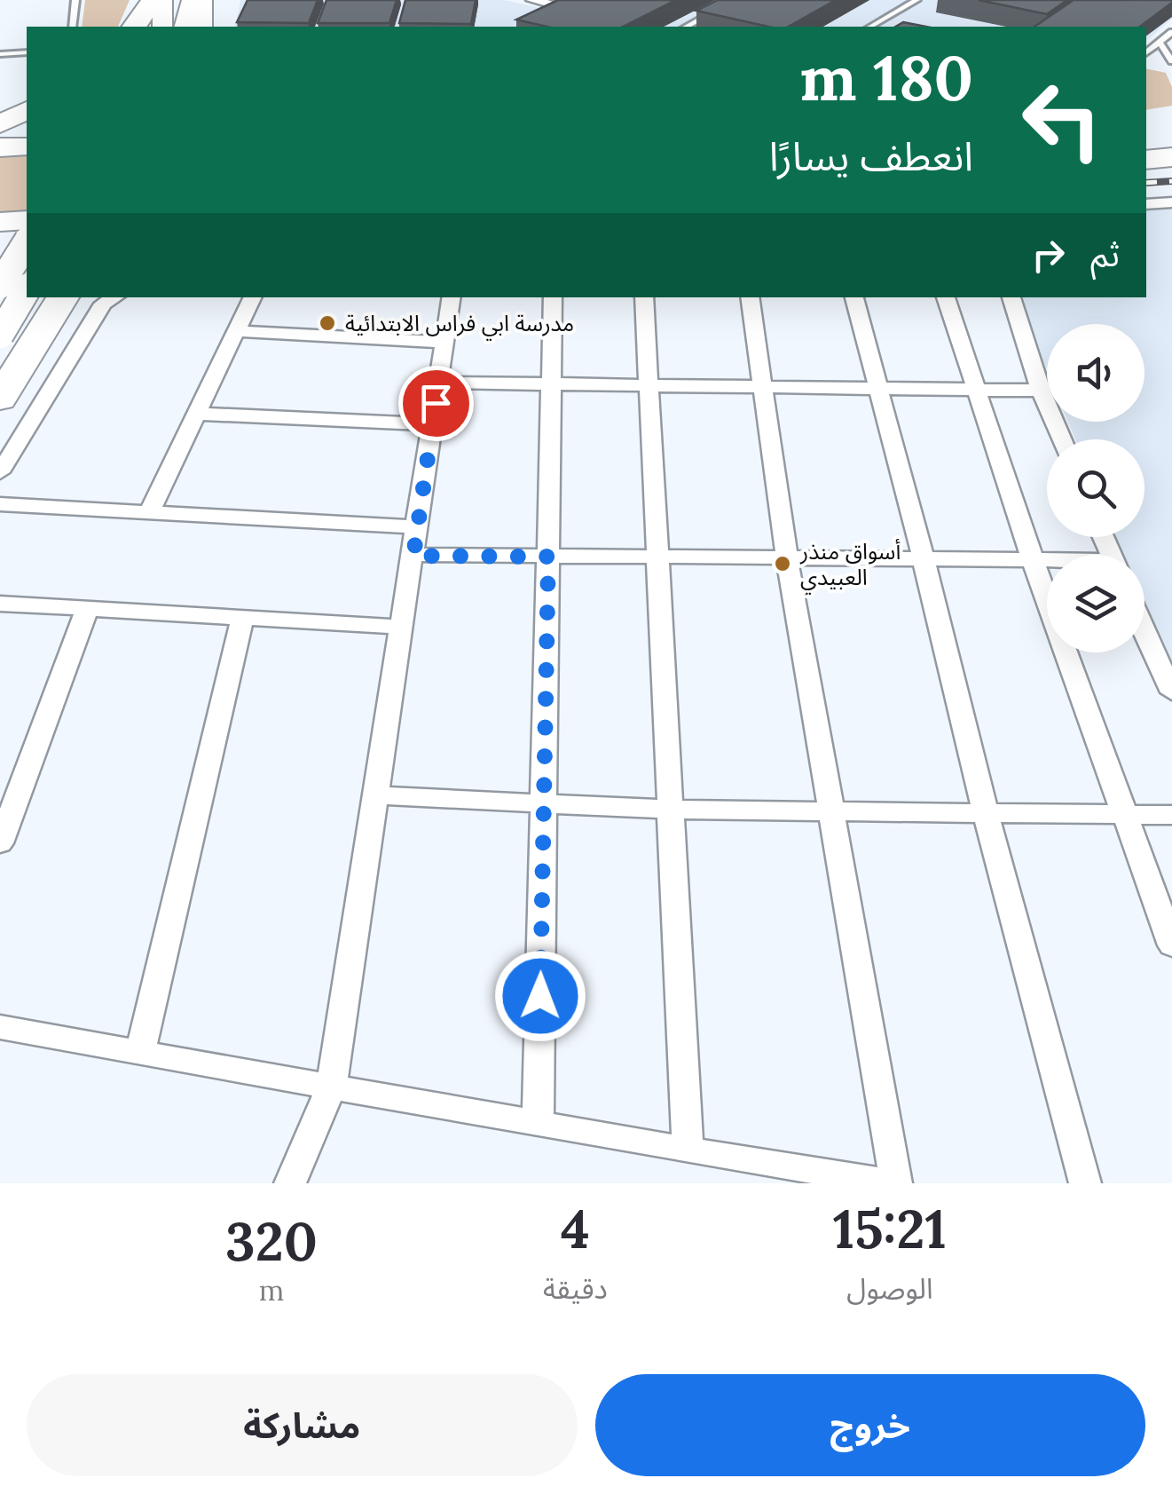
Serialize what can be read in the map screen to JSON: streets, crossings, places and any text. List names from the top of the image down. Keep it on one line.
{"places":["مدرسة ابي فراس الابتدائية","أسواق منذر العبيدي"],"page":{"turn":["180 m","انعطف يسارًا"],"then":"ثم","eta":["15:21","الوصول","4","دقيقة","320","m"],"buttons":["خروج","مشاركة"]}}
